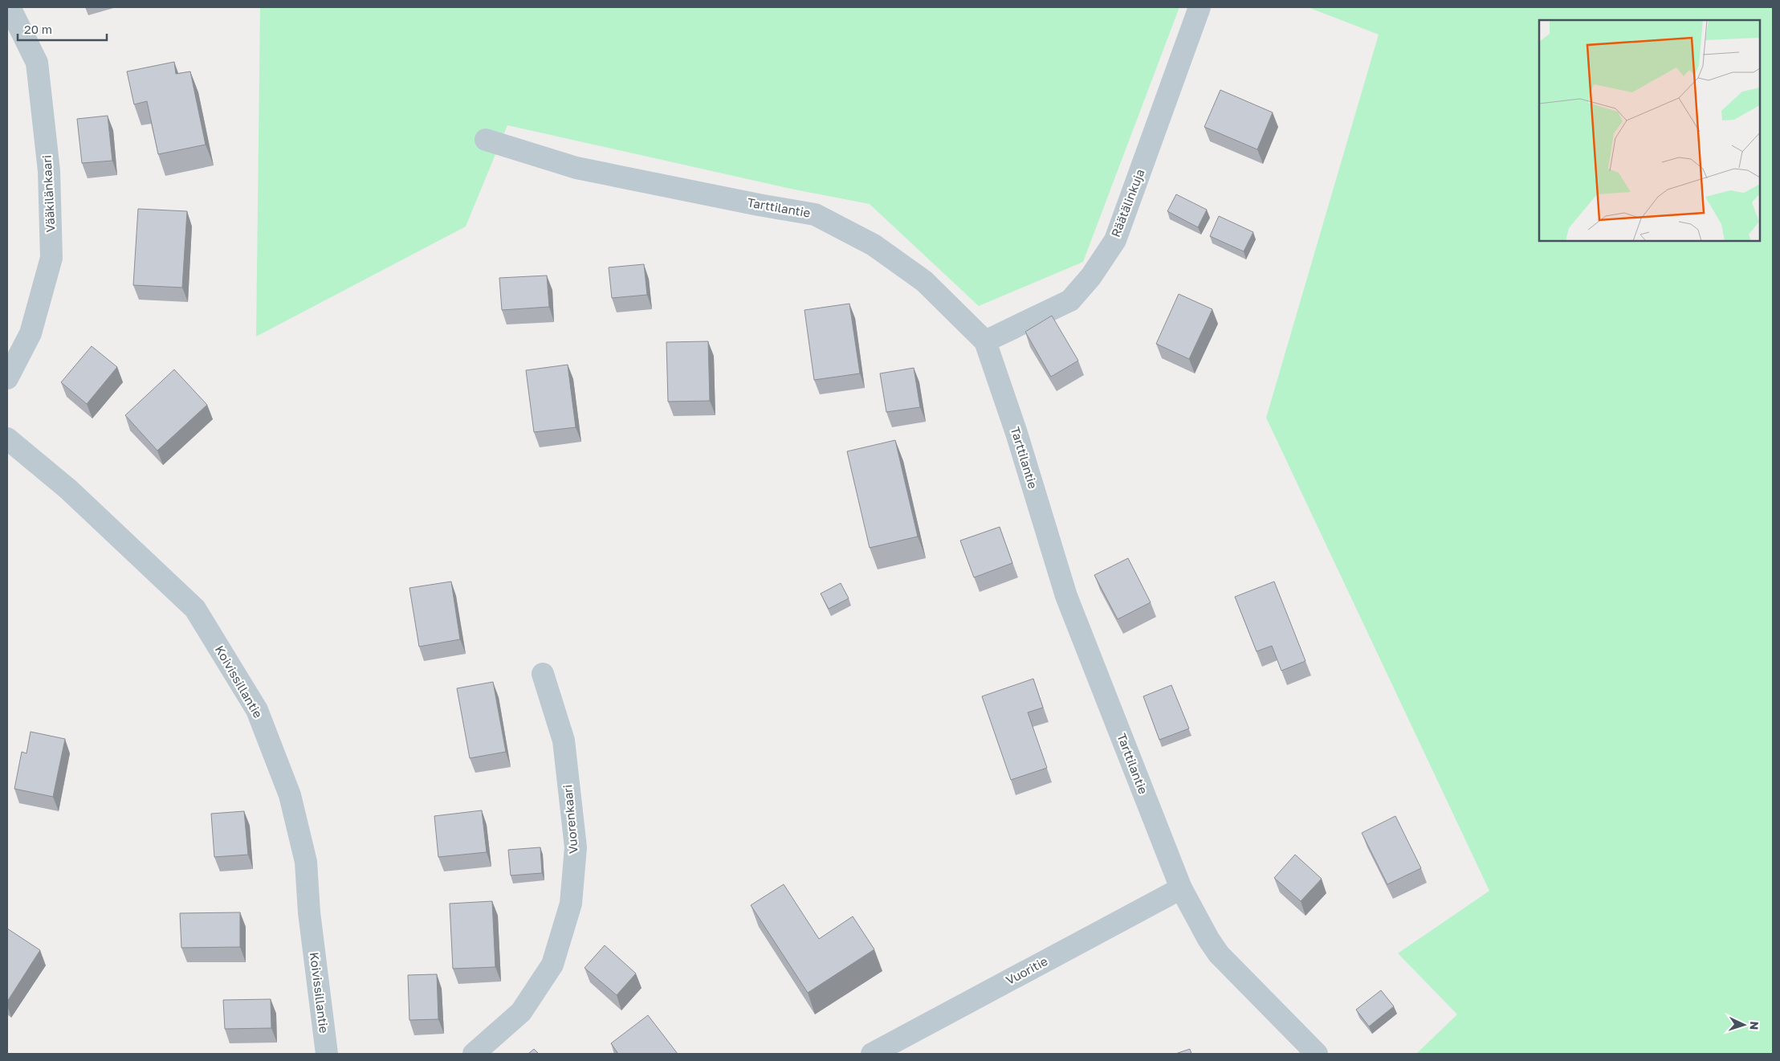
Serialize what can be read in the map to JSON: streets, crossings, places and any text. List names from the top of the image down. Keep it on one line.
{"streets":{"street":["Vääkilänkaari","Räätälinkuja","Tarttilantie","Koivissillantie","Vuorenkaari","Vuoritie"]},"crossings":[["Räätälinkuja","Tarttilantie"],["Tarttilantie","Vuoritie"]],"scale_bar":"20 m","north":"right"}
